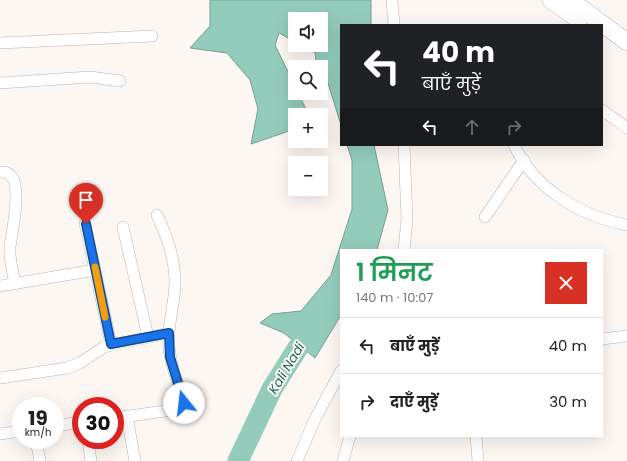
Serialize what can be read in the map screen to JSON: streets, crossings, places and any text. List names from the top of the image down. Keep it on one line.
{"water":["Kali Nadi"],"page":{"map_buttons":["+","−"],"turn":["40 m","बाएँ मुड़ें"],"heading":["1 मिनट","140 m · 10:07"],"list":[{"name":"बाएँ मुड़ें","value":"40 m"},{"name":"दाएँ मुड़ें","value":"30 m"}],"speed":"19 km/h","limit":"30"}}
